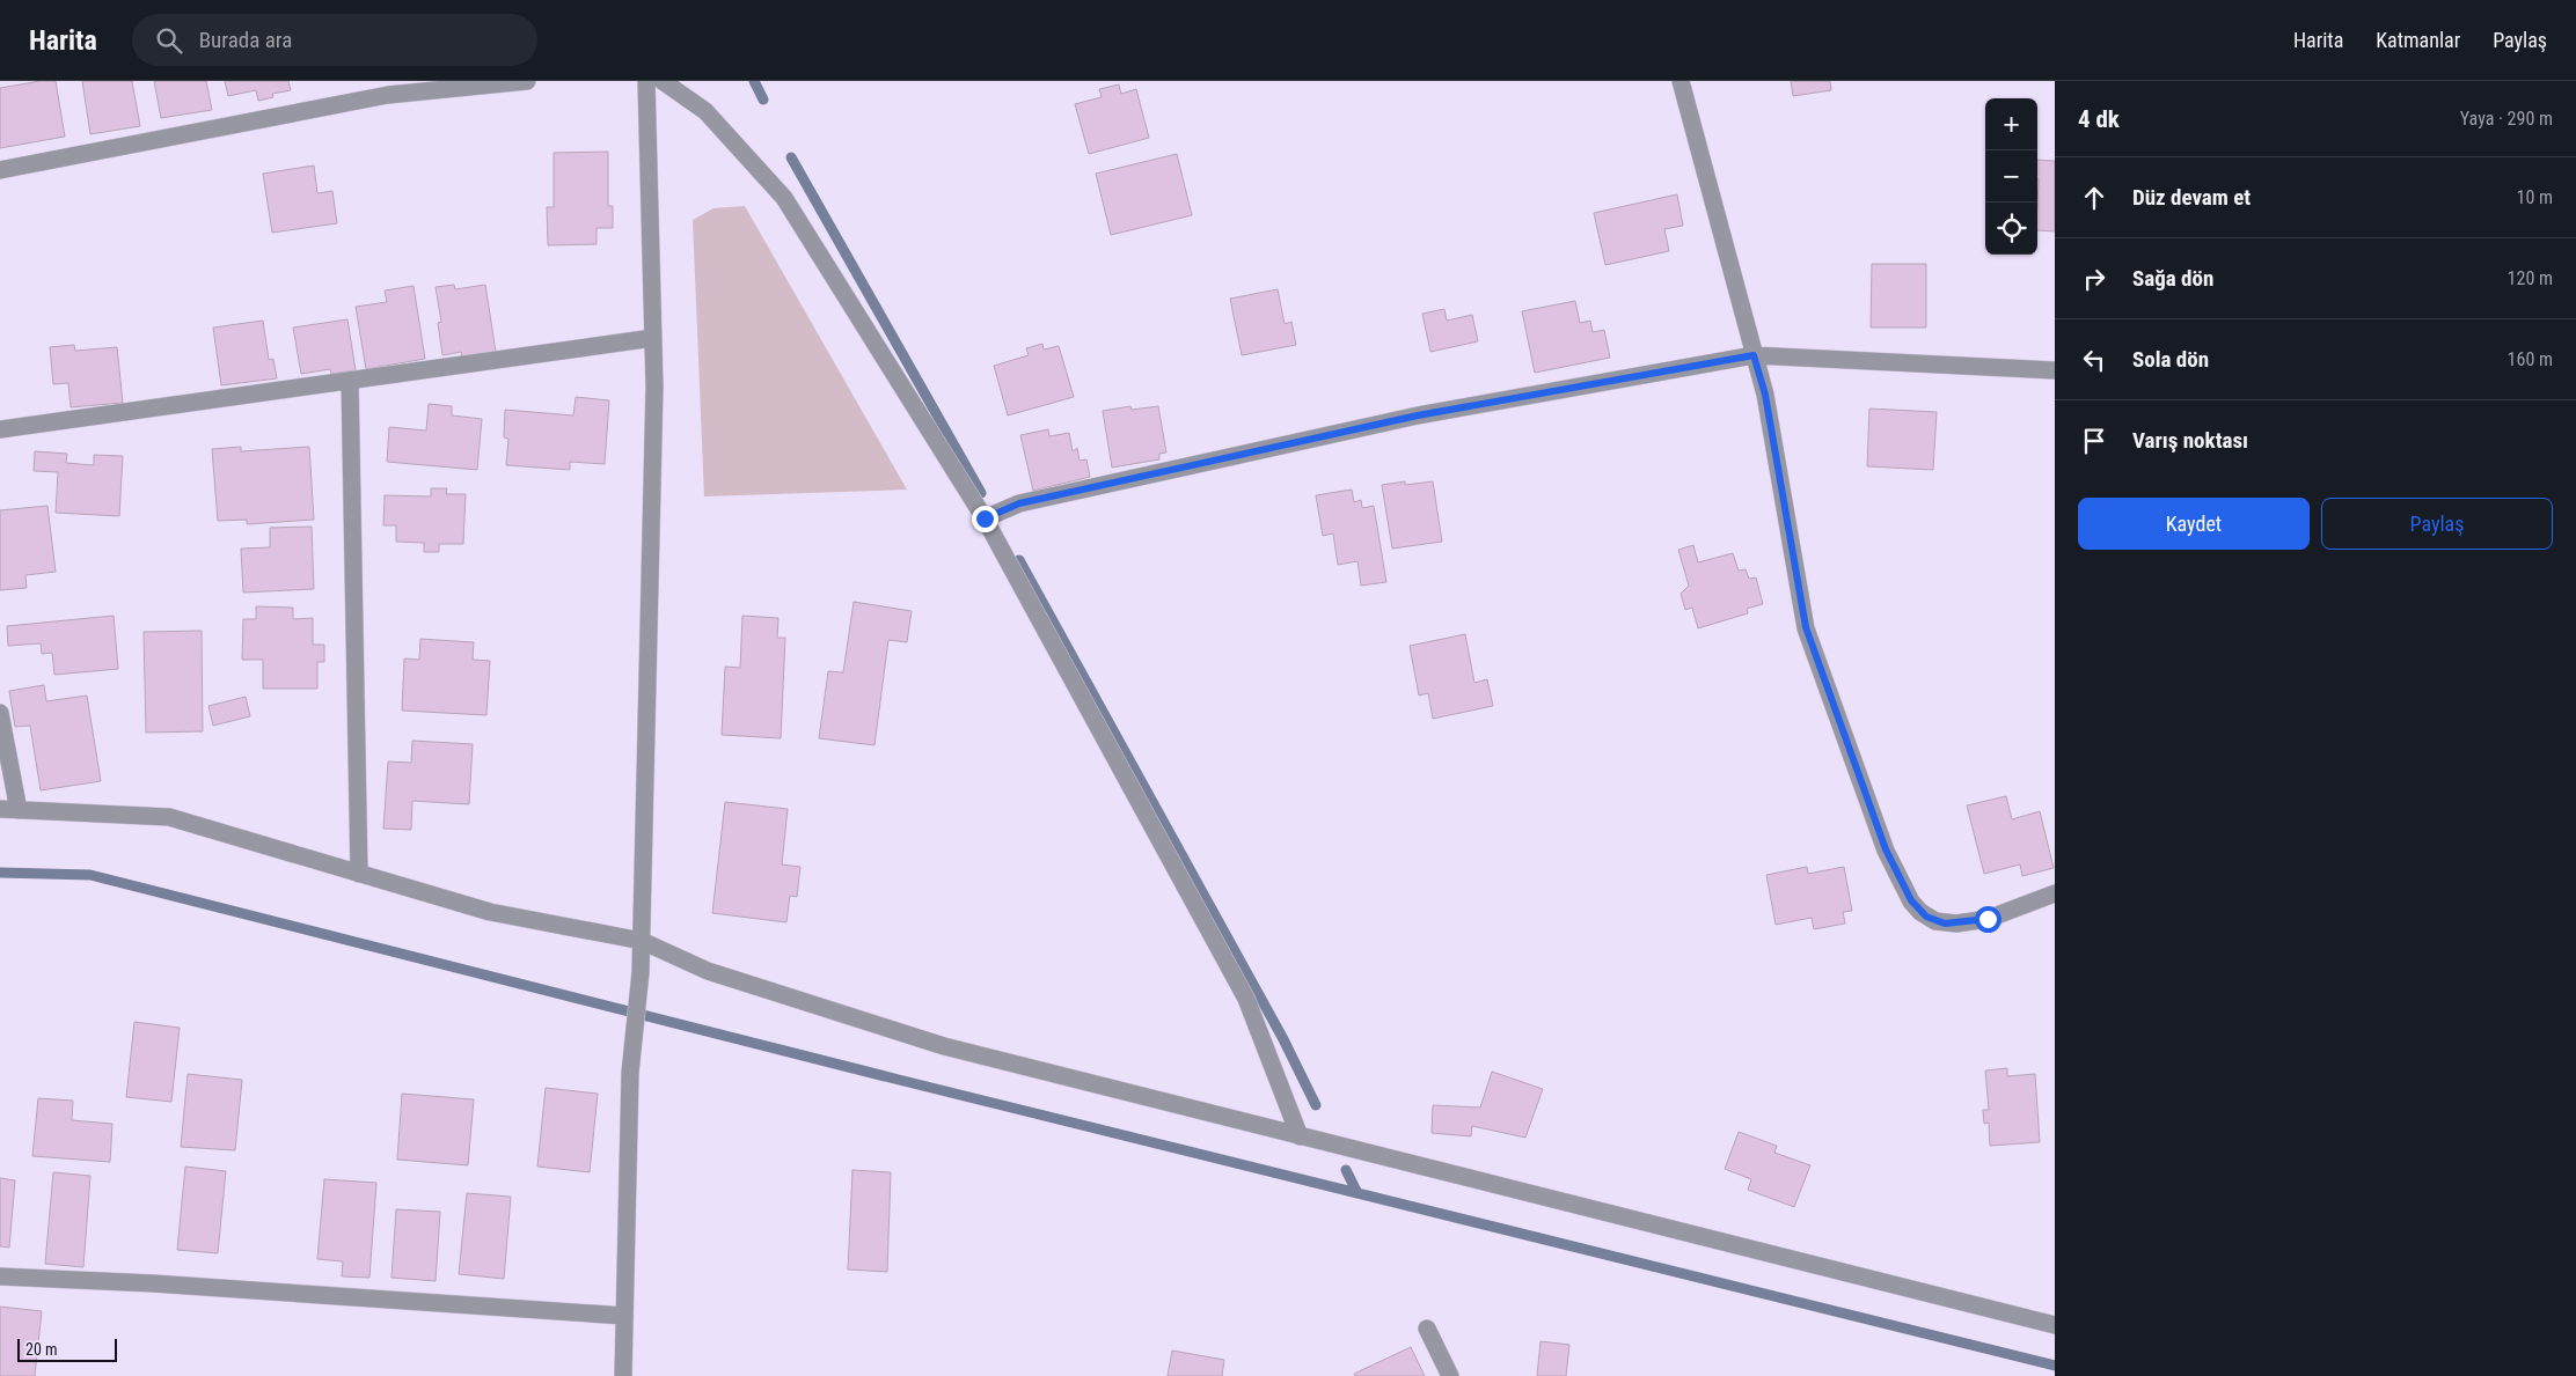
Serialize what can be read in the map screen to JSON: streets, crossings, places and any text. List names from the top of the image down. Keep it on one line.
{"scale_bar":"20 m","page":{"header":"Harita","search":"Burada ara","nav":["Harita","Katmanlar","Paylaş"],"heading":["4 dk","Yaya · 290 m"],"map_buttons":["+","−"],"list":[["Düz devam et","10 m"],["Sağa dön","120 m"],["Sola dön","160 m"],"Varış noktası"],"buttons":["Kaydet","Paylaş"],"scale":"20 m"}}
